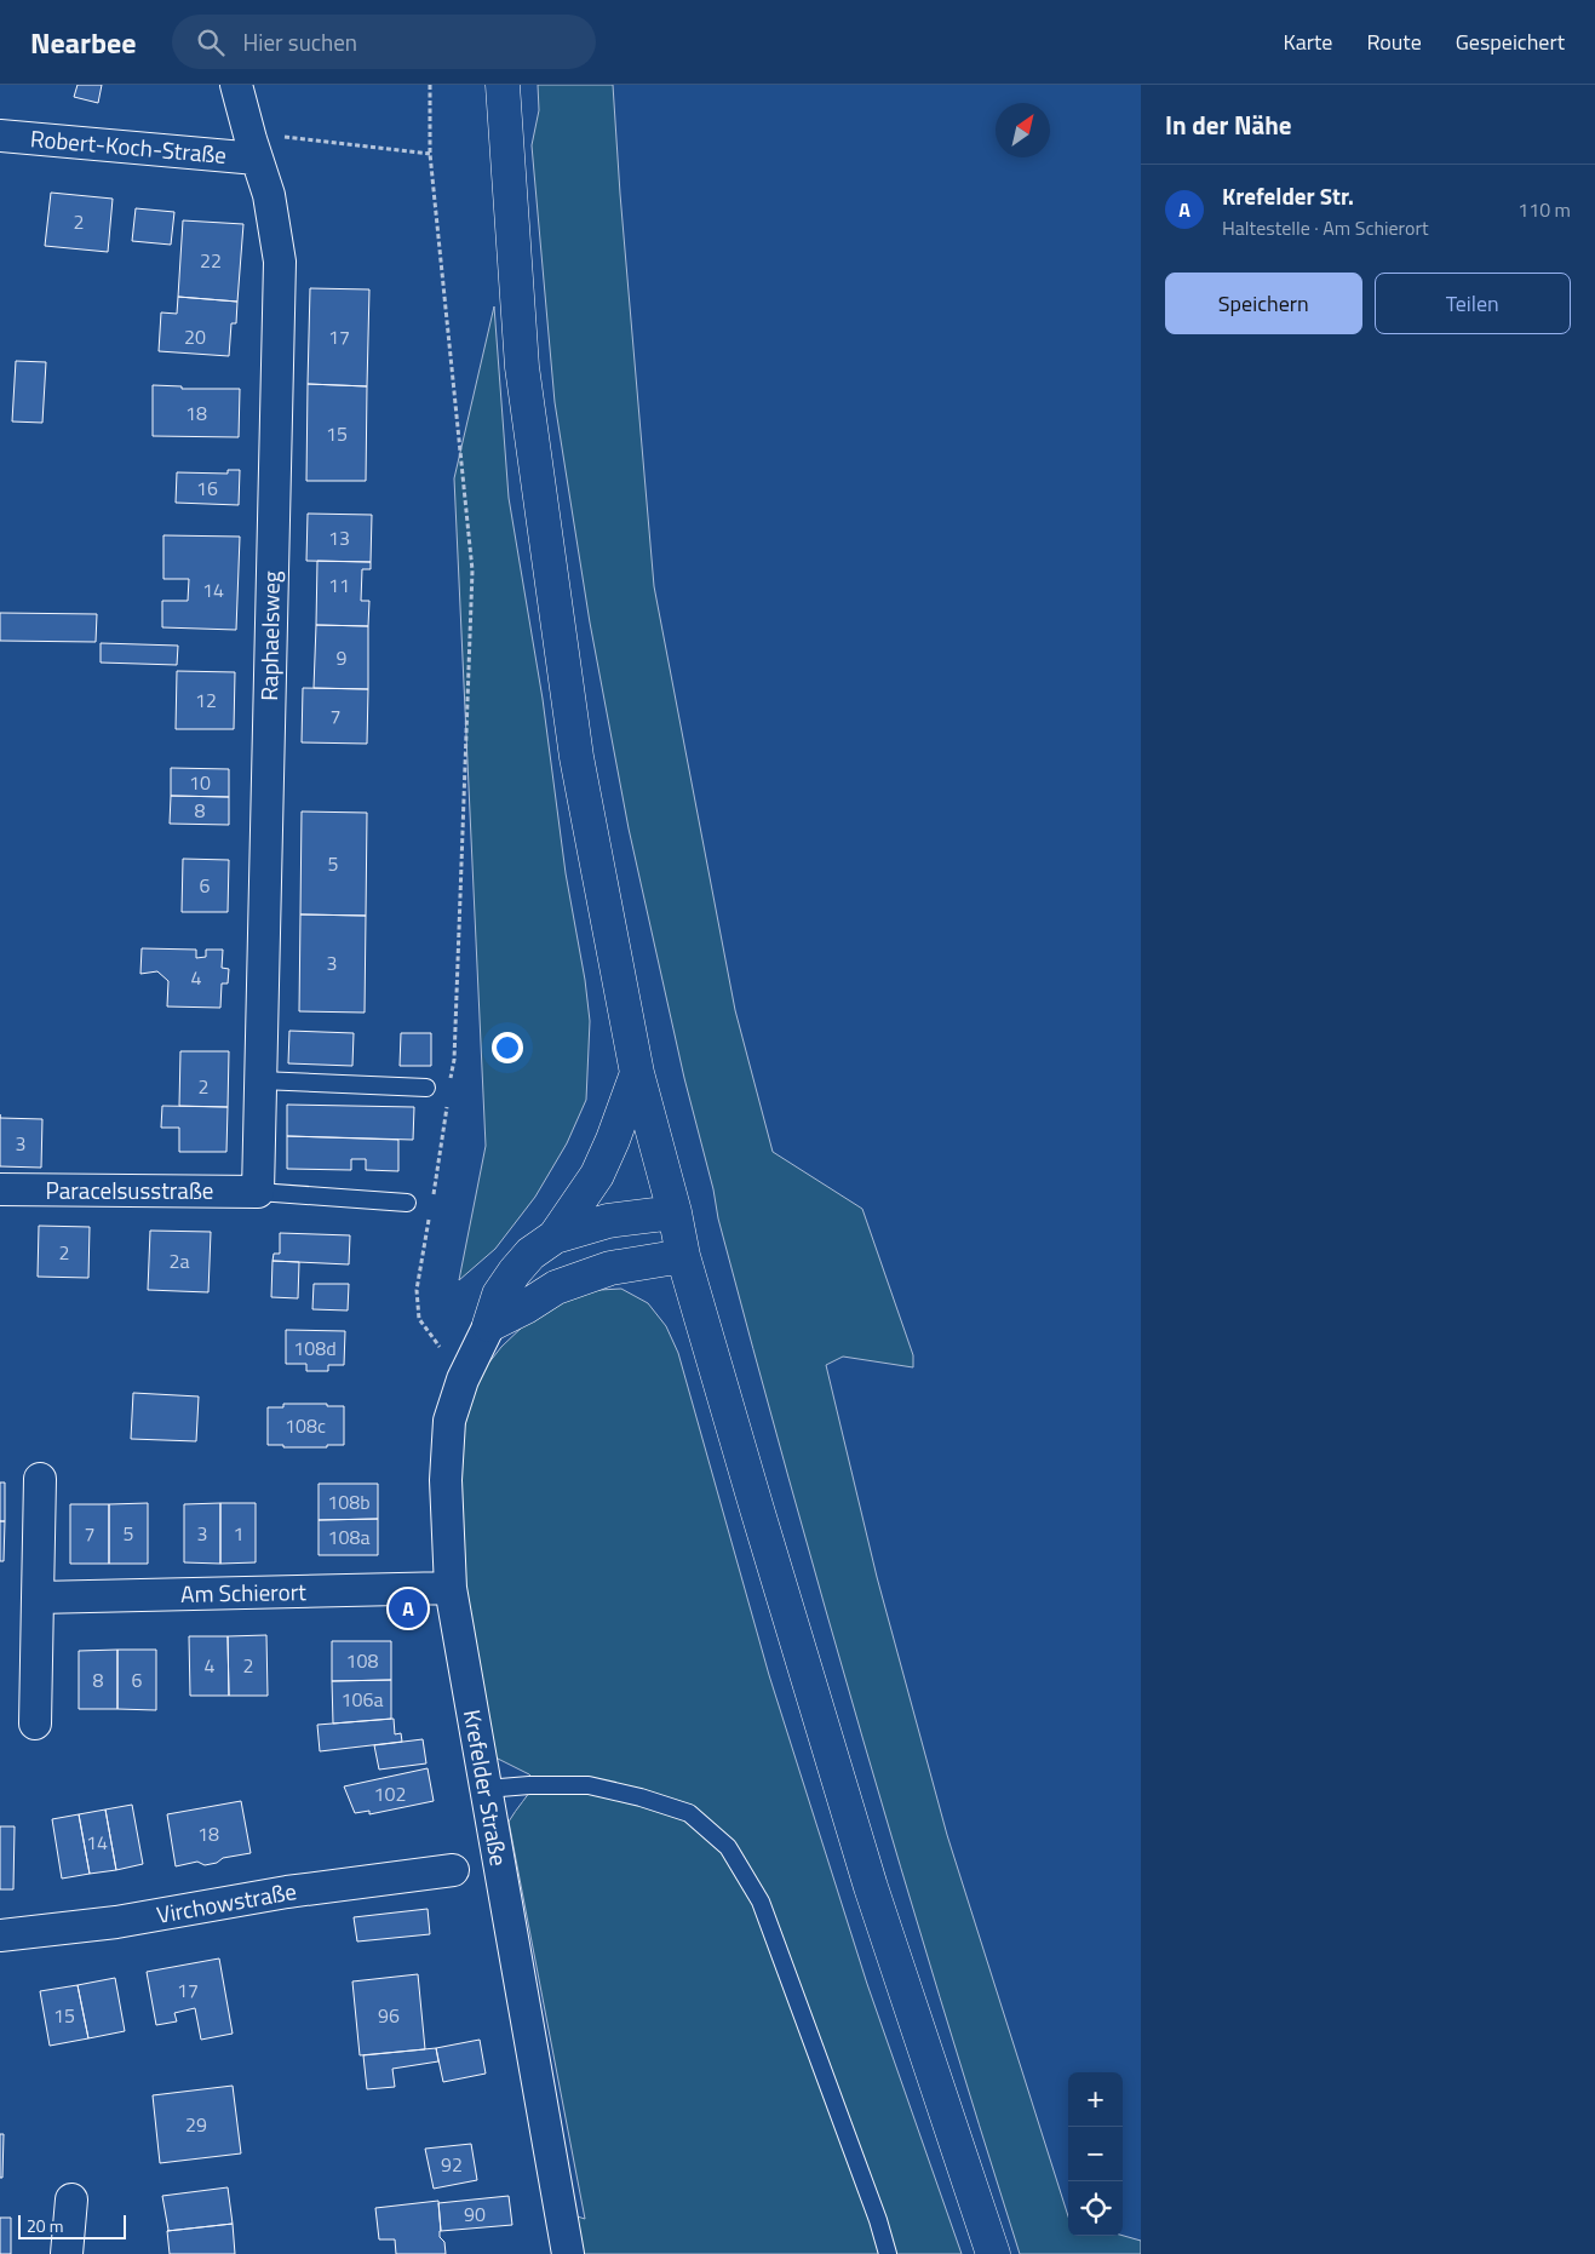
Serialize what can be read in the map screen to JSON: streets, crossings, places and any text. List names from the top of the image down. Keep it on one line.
{"streets":{"street":["Robert-Koch-Straße","Raphaelsweg","Paracelsusstraße","Am Schierort","Krefelder Straße","Virchowstraße"]},"crossings":[["Robert-Koch-Straße","Raphaelsweg"],["Raphaelsweg","Paracelsusstraße"],["Am Schierort","Krefelder Straße"]],"house_numbers":["2","22","20","17","18","15","16","13","11","14","9","12","7","10","8","5","6","3","4","2","3","2","2a","108d","108c","108b","7","5","3","1","108a","108","4","2","8","6","106a","102","18","14","17","15","96","29","92","90"],"scale_bar":"20 m","north":"top right","page":{"header":"Nearbee","search":"Hier suchen","nav":["Karte","Route","Gespeichert"],"heading":"In der Nähe","list":[{"mark":"A","name":"Krefelder Str.","note":"Haltestelle · Am Schierort","value":"110 m"}],"buttons":["Speichern","Teilen"],"pins":"A","map_buttons":["+","−"],"scale":"20 m"}}
